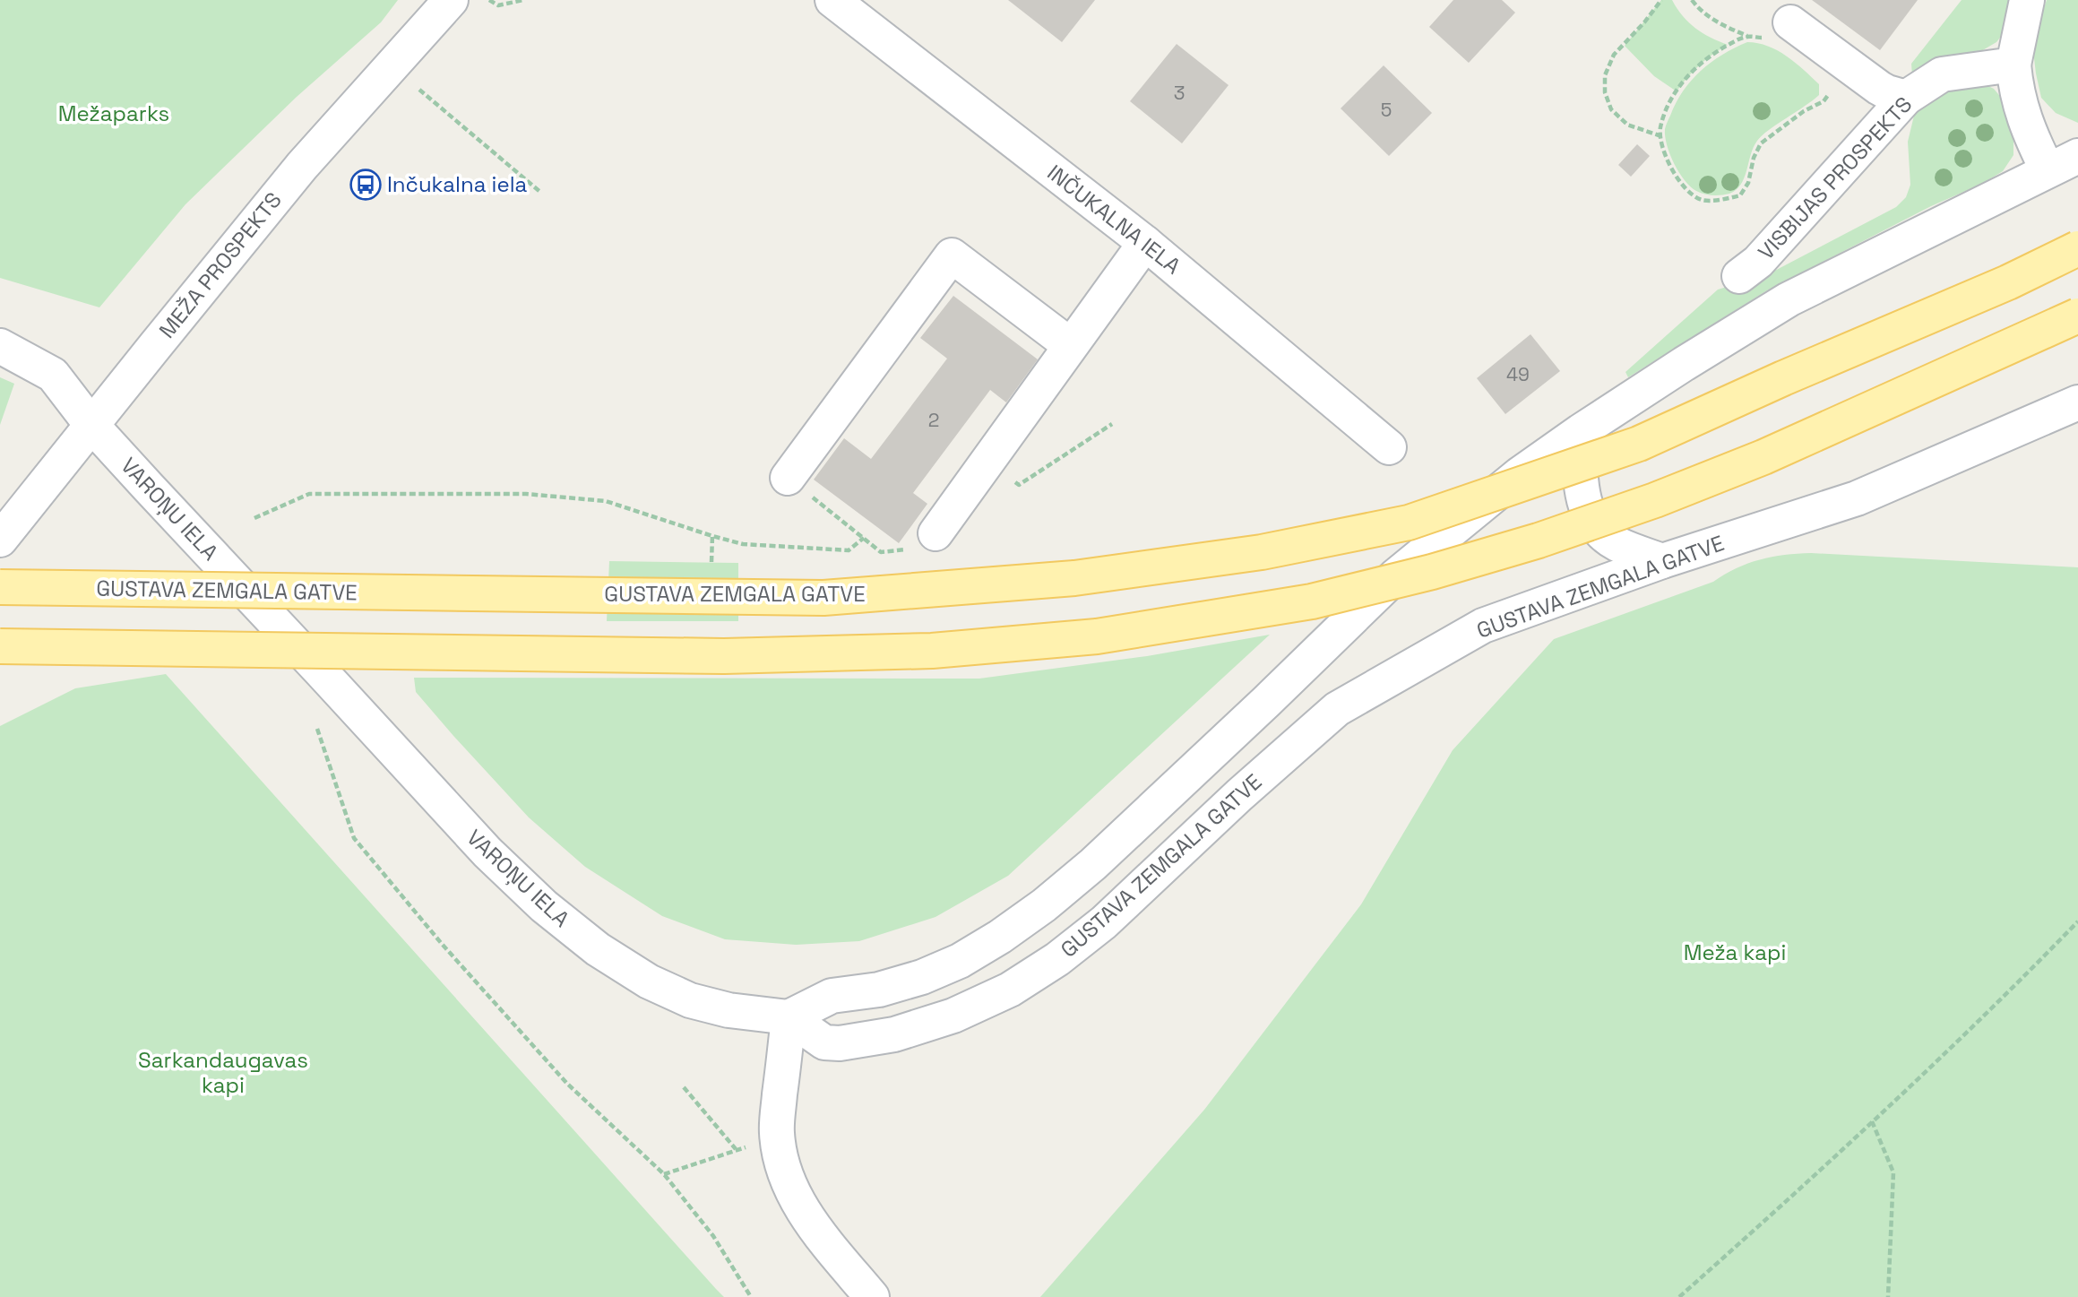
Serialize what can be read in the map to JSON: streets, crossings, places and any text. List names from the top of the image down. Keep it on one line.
{"streets":{"main road":["GUSTAVA ZEMGALA GATVE"],"street":["VISBIJAS PROSPEKTS","INČUKALNA IELA","MEŽA PROSPEKTS","VAROŅU IELA"]},"crossings":[["MEŽA PROSPEKTS","VAROŅU IELA"],["VAROŅU IELA","GUSTAVA ZEMGALA GATVE"]],"parks":["Mežaparks","Meža kapi","Sarkandaugavas kapi"],"places":{"bus stop":["Inčukalna iela"]},"house_numbers":["3","5","49","2"]}
